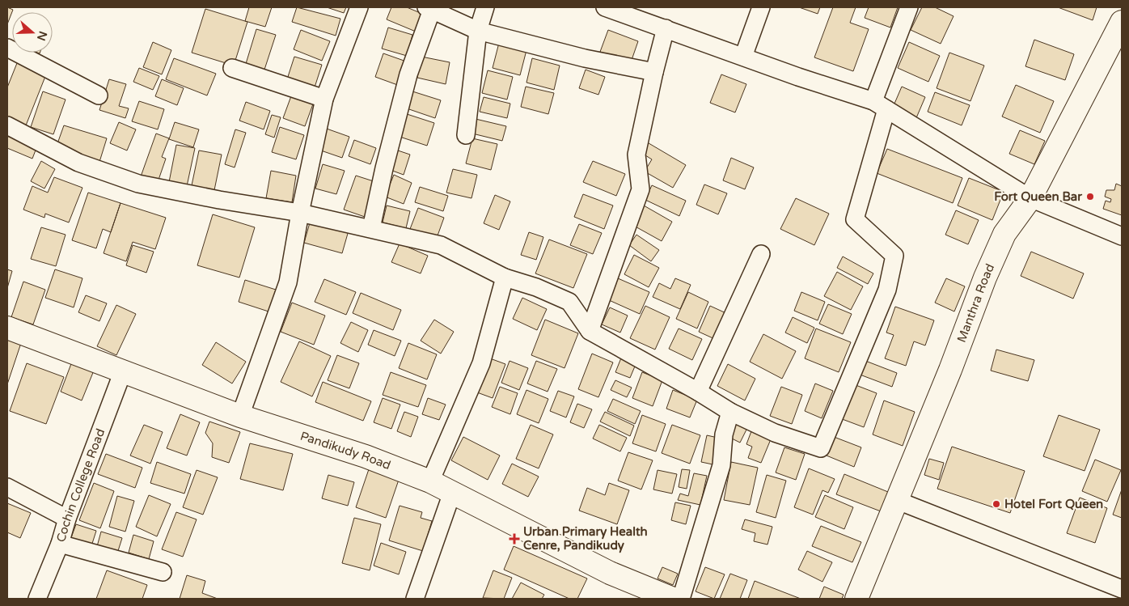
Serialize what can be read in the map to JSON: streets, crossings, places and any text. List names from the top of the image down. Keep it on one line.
{"streets":{"street":["Manthra Road","Pandikudy Road","Cochin College Road"]},"crossings":[["Pandikudy Road","Cochin College Road"]],"places":{"other":["Fort Queen Bar","Hotel Fort Queen"],"health":["Urban Primary Health Cenre, Pandikudy"]},"north":"right"}
